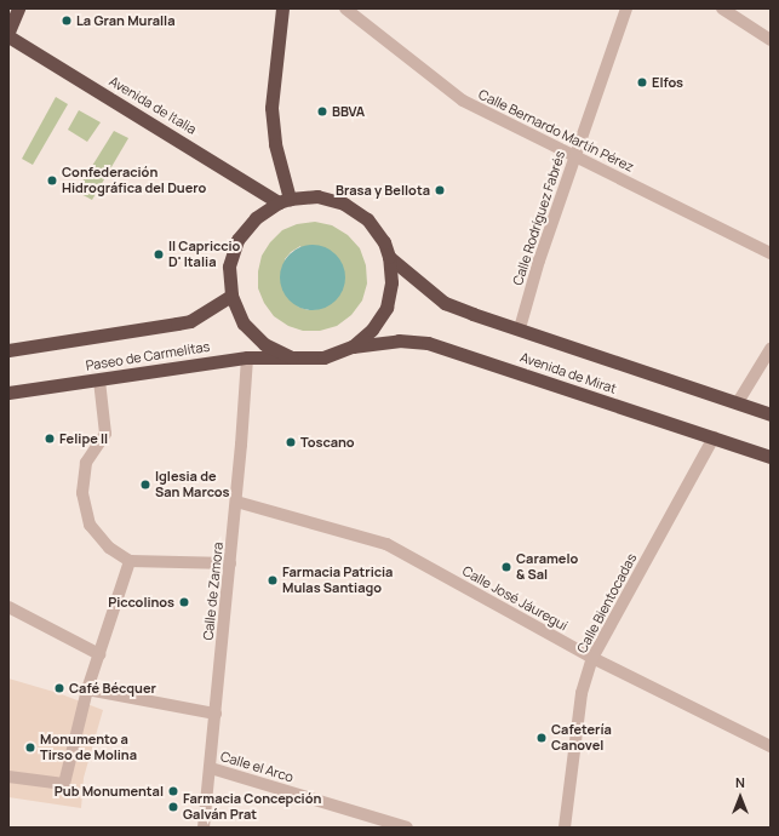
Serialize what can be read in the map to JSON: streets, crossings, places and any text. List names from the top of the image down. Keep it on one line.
{"streets":{"highway":["Avenida de Italia","Paseo de Carmelitas","Avenida de Mirat"],"street":["Calle Bernardo Martín Pérez","Calle Rodríguez Fabrés","Calle de Zamora","Calle José Jáuregui","Calle Bientocadas","Calle el Arco"]},"crossings":[["Avenida de Italia","Paseo de Carmelitas"],["Avenida de Italia","Avenida de Mirat"],["Calle Bernardo Martín Pérez","Calle Rodríguez Fabrés"],["Calle Rodríguez Fabrés","Avenida de Mirat"],["Paseo de Carmelitas","Avenida de Mirat"],["Paseo de Carmelitas","Calle de Zamora"],["Avenida de Mirat","Calle Bientocadas"],["Calle de Zamora","Calle José Jáuregui"],["Calle de Zamora","Calle el Arco"],["Calle José Jáuregui","Calle Bientocadas"]],"places":["La Gran Muralla","Elfos","BBVA","Confederación Hidrográfica del Duero","Brasa y Bellota","Il Capriccio D' Italia","Felipe II","Toscano","Iglesia de San Marcos","Caramelo & Sal","Farmacia Patricia Mulas Santiago","Piccolinos","Café Bécquer","Cafetería Canovel","Monumento a Tirso de Molina","Pub Monumental","Farmacia Concepción Galván Prat"],"north":"top"}
